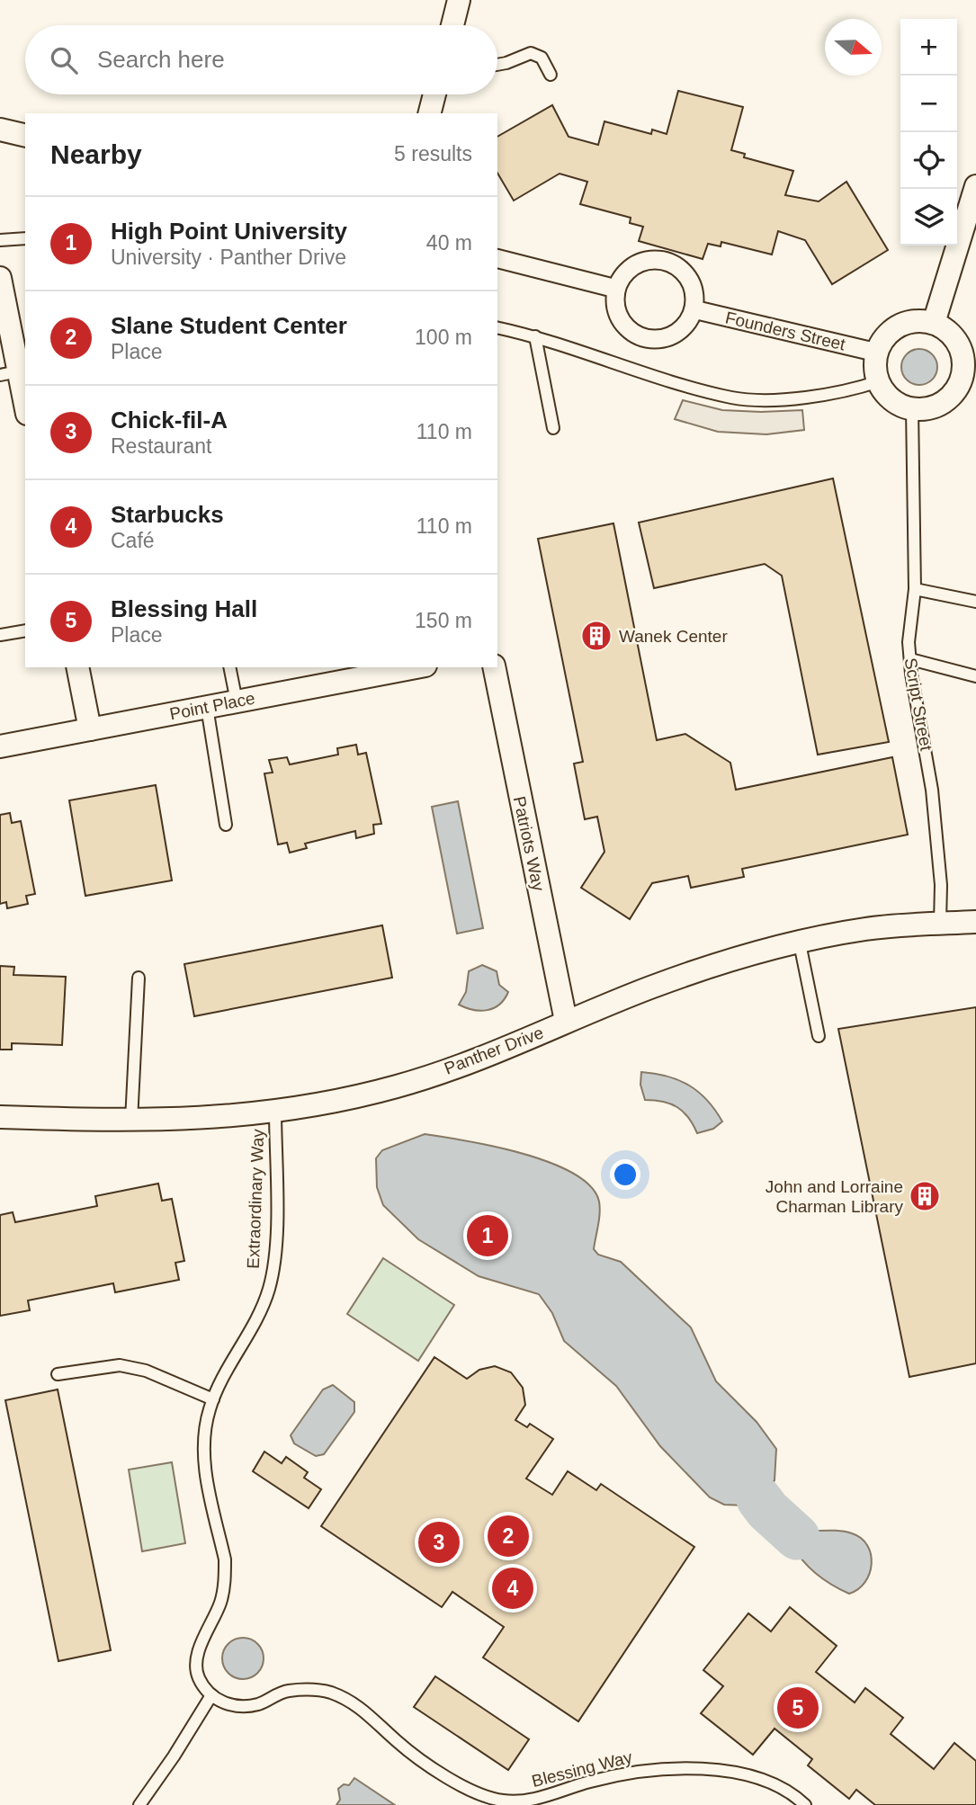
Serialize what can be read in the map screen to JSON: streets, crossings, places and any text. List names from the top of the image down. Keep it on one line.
{"streets":{"street":["Founders Street","Point Place","Patriots Way","Panther Drive"],"lane":["Script Street","Extraordinary Way","Blessing Way"]},"crossings":[["Founders Street","Script Street"],["Script Street","Panther Drive"],["Patriots Way","Panther Drive"],["Panther Drive","Extraordinary Way"],["Extraordinary Way","Blessing Way"]],"places":{"building":["Wanek Center","John and Lorraine Charman Library"]},"north":"right","page":{"map_buttons":["+","−"],"search":"Search here","heading":["Nearby","5 results"],"list":[{"mark":"1","name":"High Point University","note":"University · Panther Drive","value":"40 m"},{"mark":"2","name":"Slane Student Center","note":"Place","value":"100 m"},{"mark":"3","name":"Chick-fil-A","note":"Restaurant","value":"110 m"},{"mark":"4","name":"Starbucks","note":"Café","value":"110 m"},{"mark":"5","name":"Blessing Hall","note":"Place","value":"150 m"}],"pins":["1","2","3","4","5"]}}
